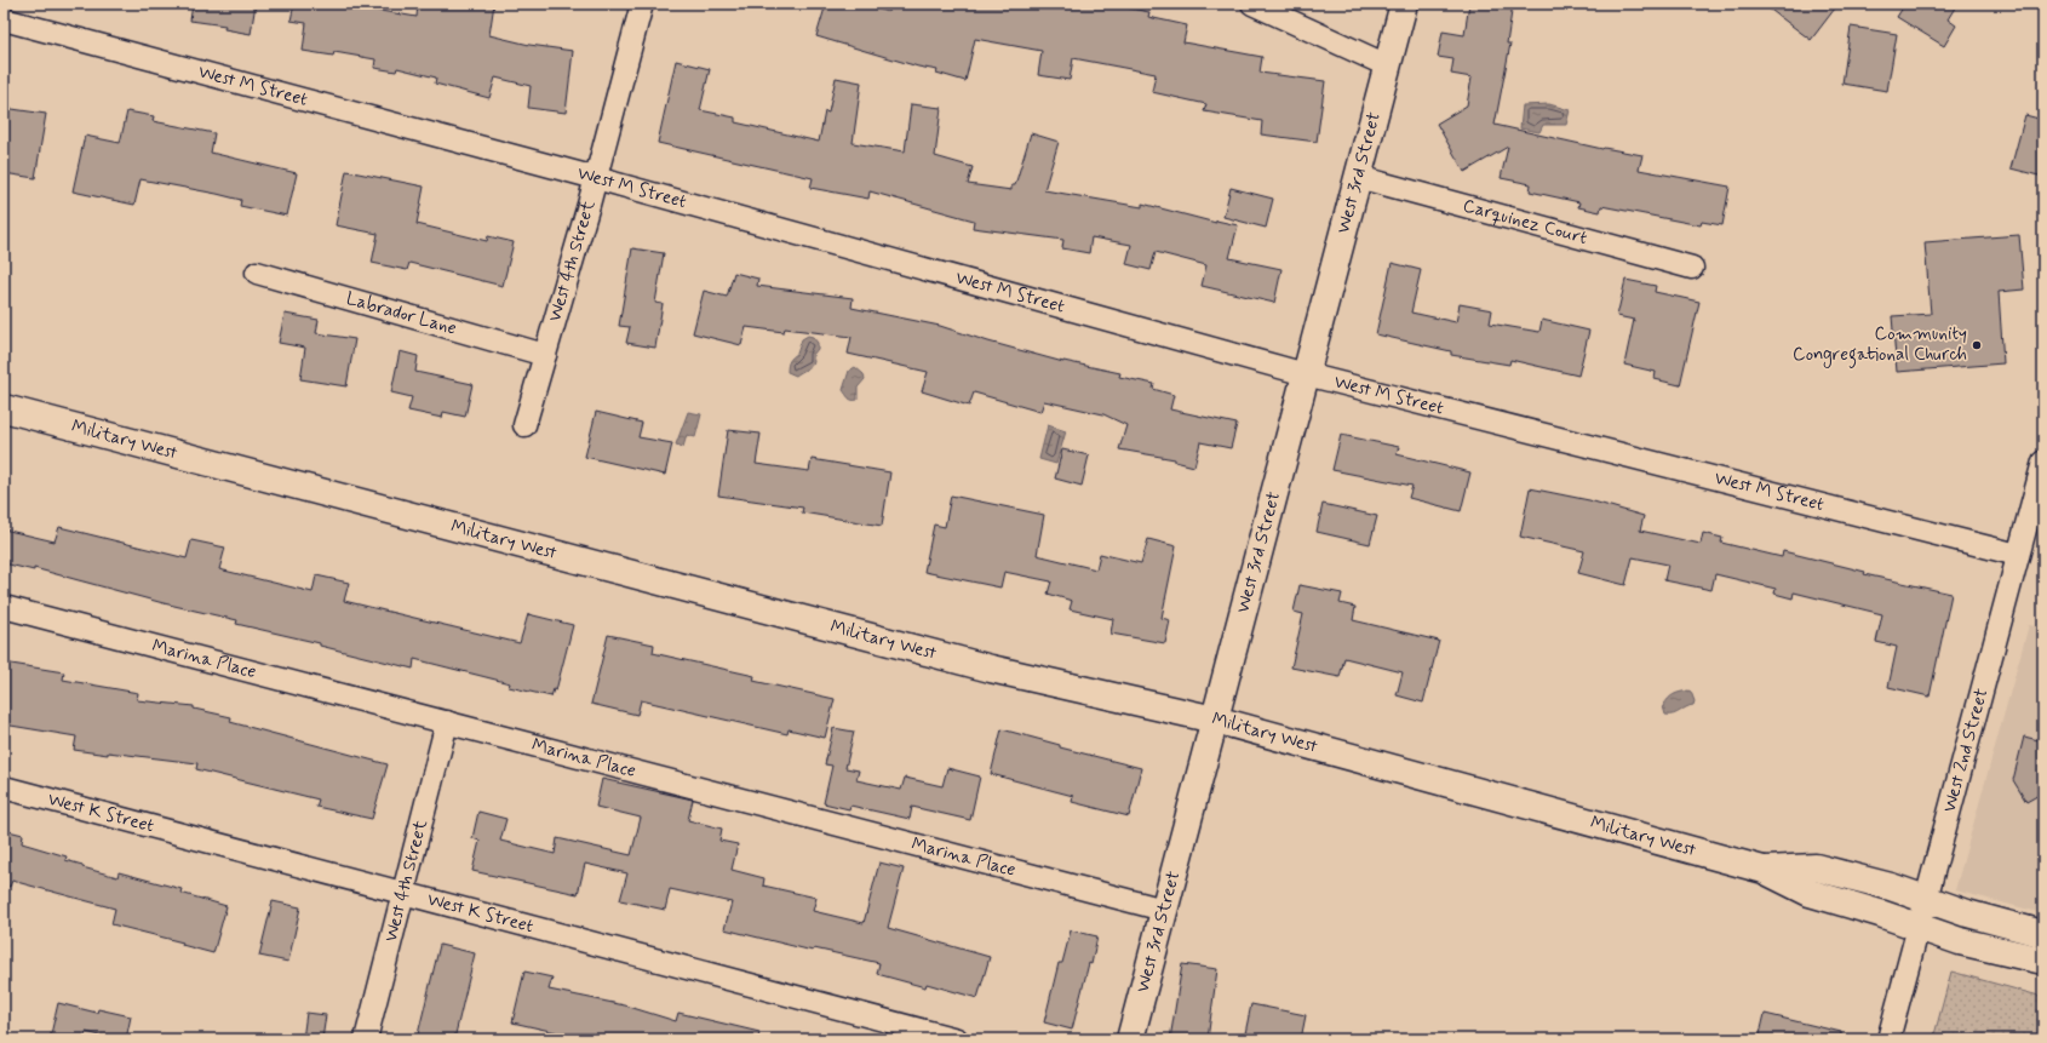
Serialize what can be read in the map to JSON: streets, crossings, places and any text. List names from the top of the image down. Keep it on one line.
{"streets":{"main road":["West 3rd Street","Military West"],"street":["West M Street","Carquinez Court","West 4th Street","Labrador Lane","Marina Place","West 2nd Street","West K Street"]},"crossings":[["West M Street","West 3rd Street"],["West M Street","West 4th Street"],["West M Street","West 2nd Street"],["West 3rd Street","Carquinez Court"],["West 3rd Street","Military West"],["West 3rd Street","Marina Place"],["West 4th Street","Labrador Lane"],["West 4th Street","Marina Place"],["West 4th Street","West K Street"],["Military West","West 2nd Street"]],"places":["Community Congregational Church"]}
